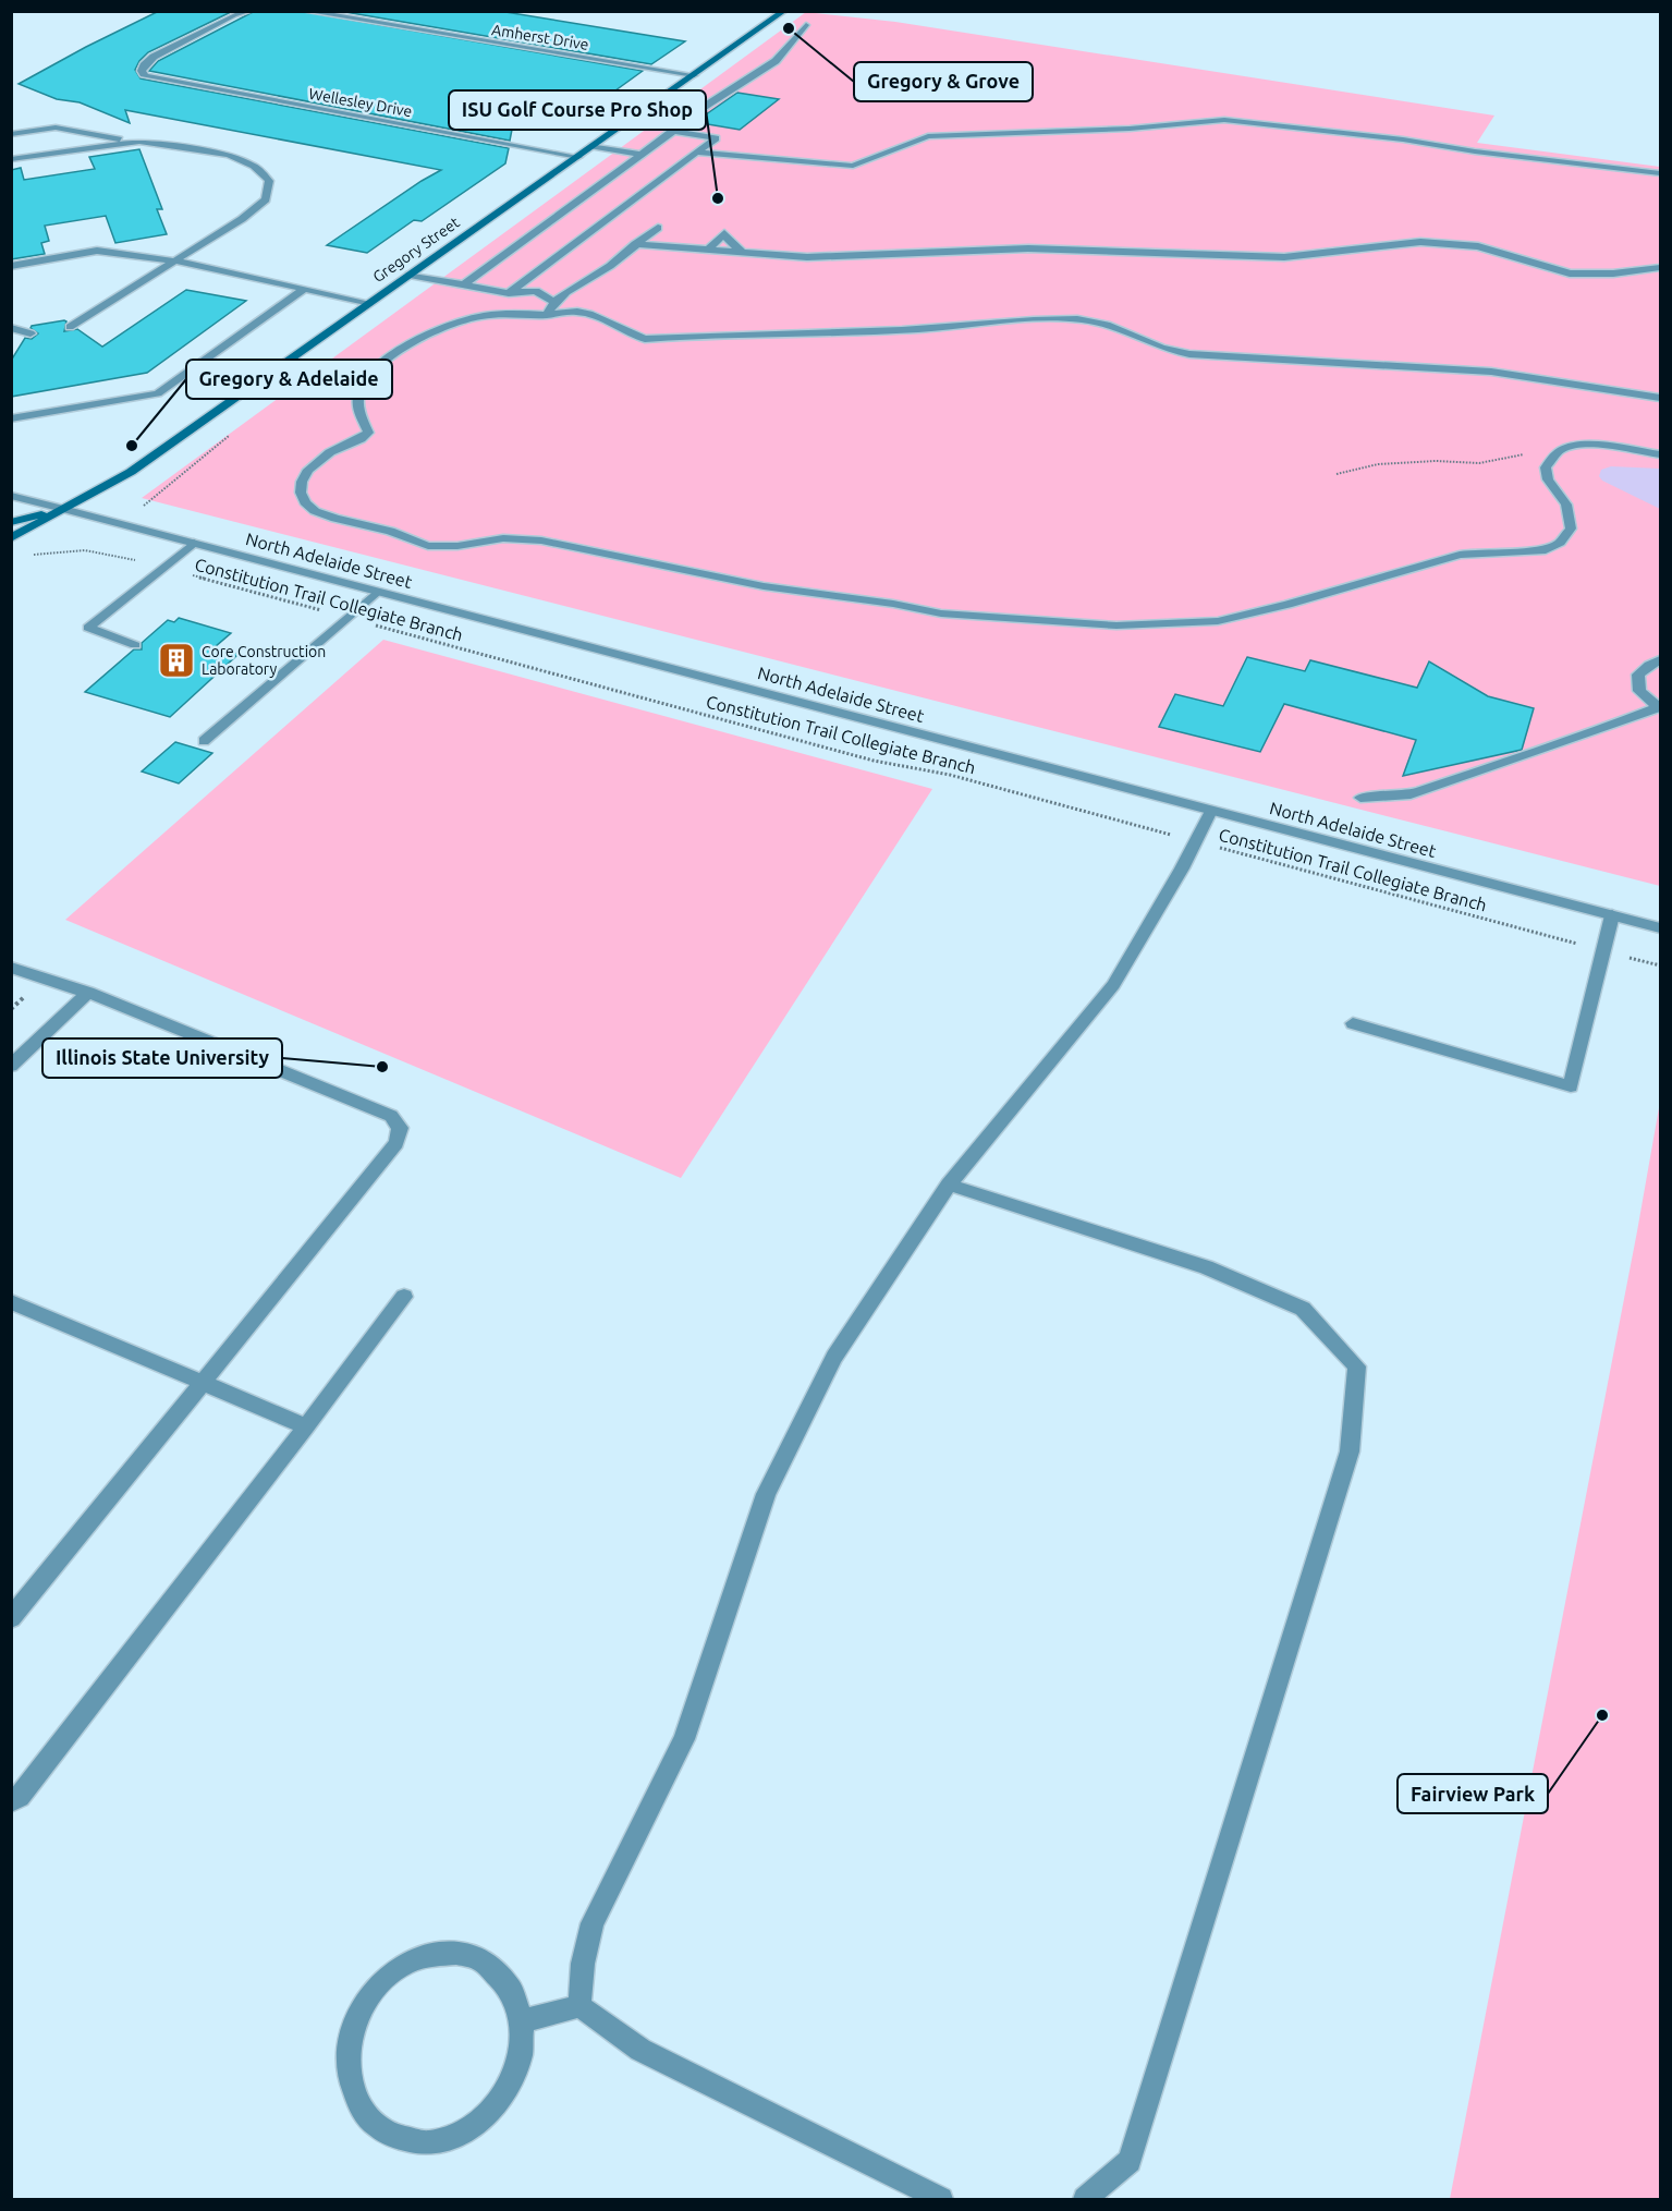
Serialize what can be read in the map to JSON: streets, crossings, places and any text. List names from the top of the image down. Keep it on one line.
{"streets":{"main road":["Gregory Street"],"street":["Amherst Drive","Wellesley Drive","North Adelaide Street"],"path":["Constitution Trail Collegiate Branch"]},"crossings":[["Amherst Drive","Gregory Street"],["Wellesley Drive","Gregory Street"],["Gregory Street","North Adelaide Street"]],"places":{"other":["Gregory & Grove","ISU Golf Course Pro Shop","Gregory & Adelaide","Illinois State University","Fairview Park"],"building":["Core Construction Laboratory"]}}
